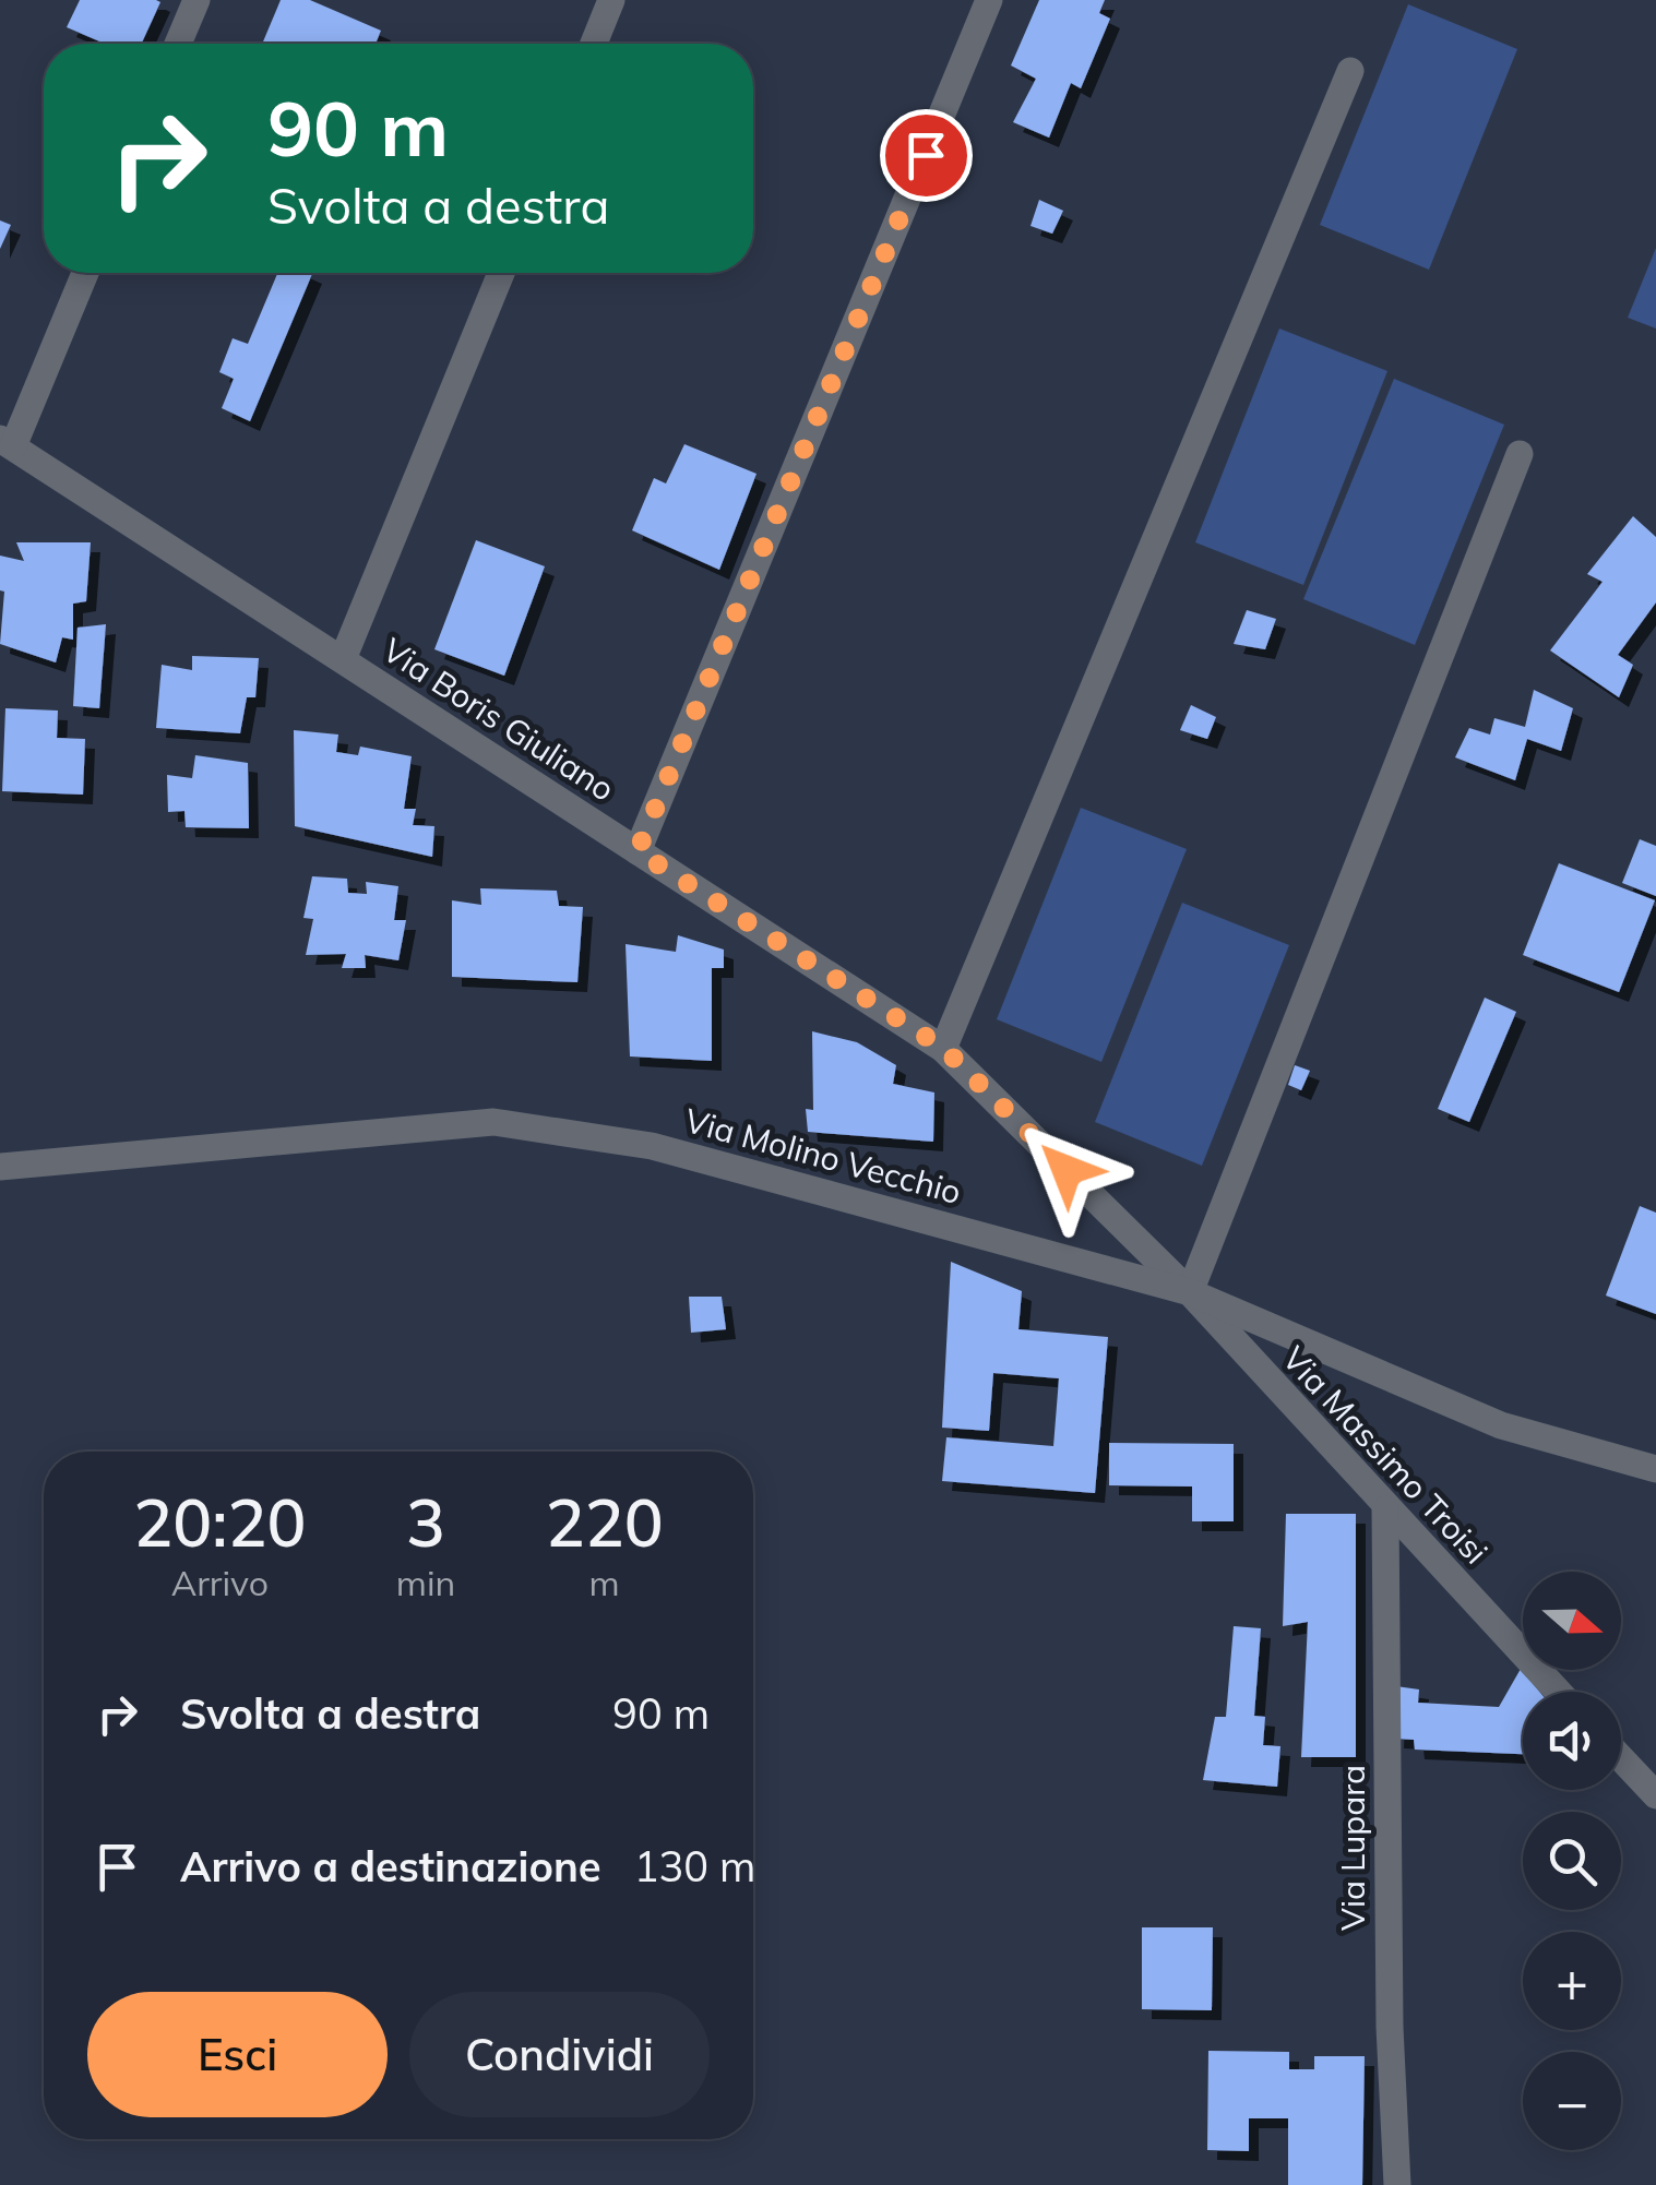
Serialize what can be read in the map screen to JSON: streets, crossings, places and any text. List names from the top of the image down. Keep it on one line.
{"streets":{"street":["Via Boris Giuliano","Via Molino Vecchio","Via Massimo Troisi","Via Lupara"]},"crossings":[["Via Boris Giuliano","Via Molino Vecchio"],["Via Boris Giuliano","Via Massimo Troisi"],["Via Molino Vecchio","Via Massimo Troisi"],["Via Massimo Troisi","Via Lupara"]],"north":"right","page":{"turn":["90 m","Svolta a destra"],"eta":["20:20","Arrivo","3","min","220","m"],"map_buttons":["+","−"],"list":[{"name":"Svolta a destra","value":"90 m"},{"name":"Arrivo a destinazione","value":"130 m"}],"buttons":["Esci","Condividi"]}}
